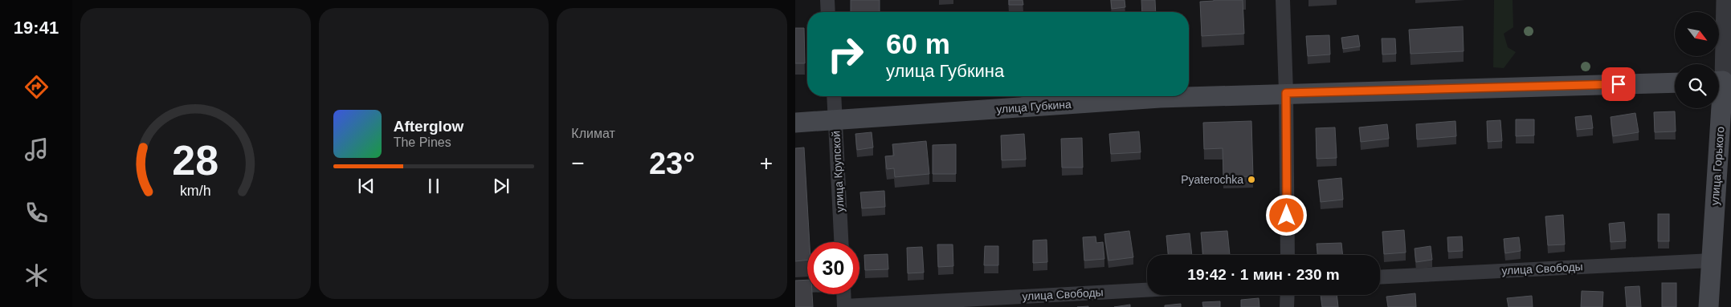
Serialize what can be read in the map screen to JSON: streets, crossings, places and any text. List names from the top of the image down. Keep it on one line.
{"streets":{"main road":["улица Губкина","улица Горького"],"street":["улица Крупской","улица Свободы"]},"crossings":[["улица Губкина","улица Крупской"],["улица Горького","улица Свободы"]],"places":["Pyaterochka"],"north":"bottom right","page":{"tabs":"19:41","tile":"Климат","turn":["60 m","улица Губкина"],"song":["Afterglow","The Pines"],"heat":["−","23°","+"],"limit":"30","trip":"19:42 · 1 мин · 230 m","gauge":["28","km/h"]}}
